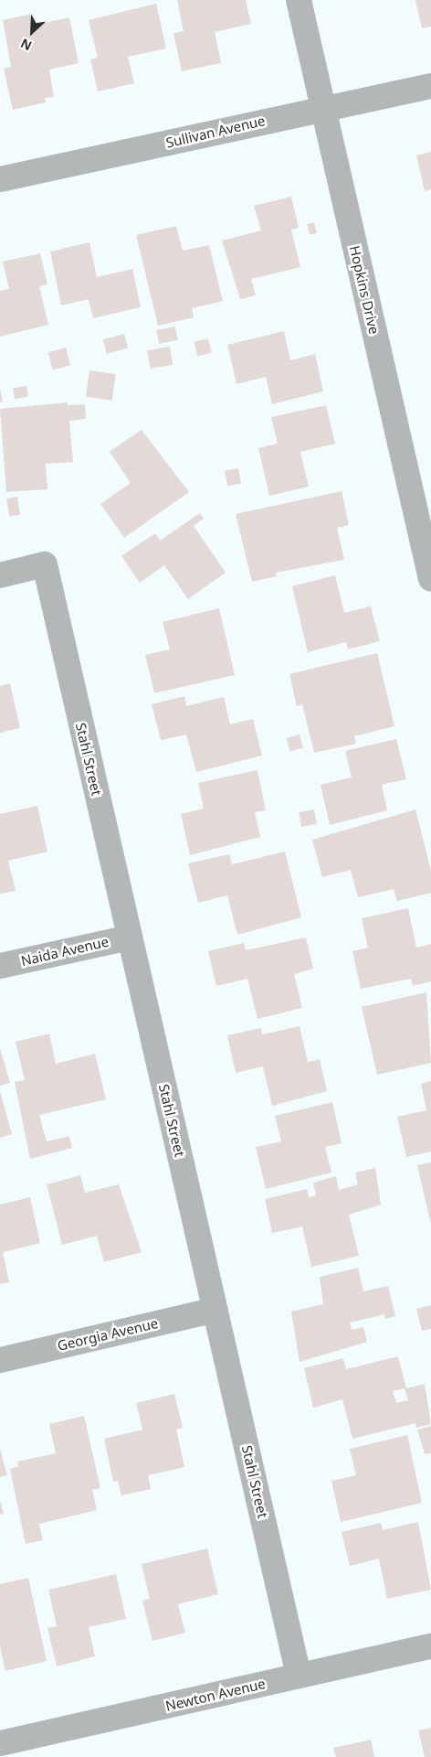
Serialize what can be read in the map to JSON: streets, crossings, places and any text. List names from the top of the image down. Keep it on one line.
{"streets":{"street":["Sullivan Avenue","Hopkins Drive","Stahl Street","Naida Avenue","Georgia Avenue","Newton Avenue"]},"crossings":[["Sullivan Avenue","Hopkins Drive"],["Stahl Street","Naida Avenue"],["Stahl Street","Georgia Avenue"],["Stahl Street","Newton Avenue"]],"north":"bottom left"}
